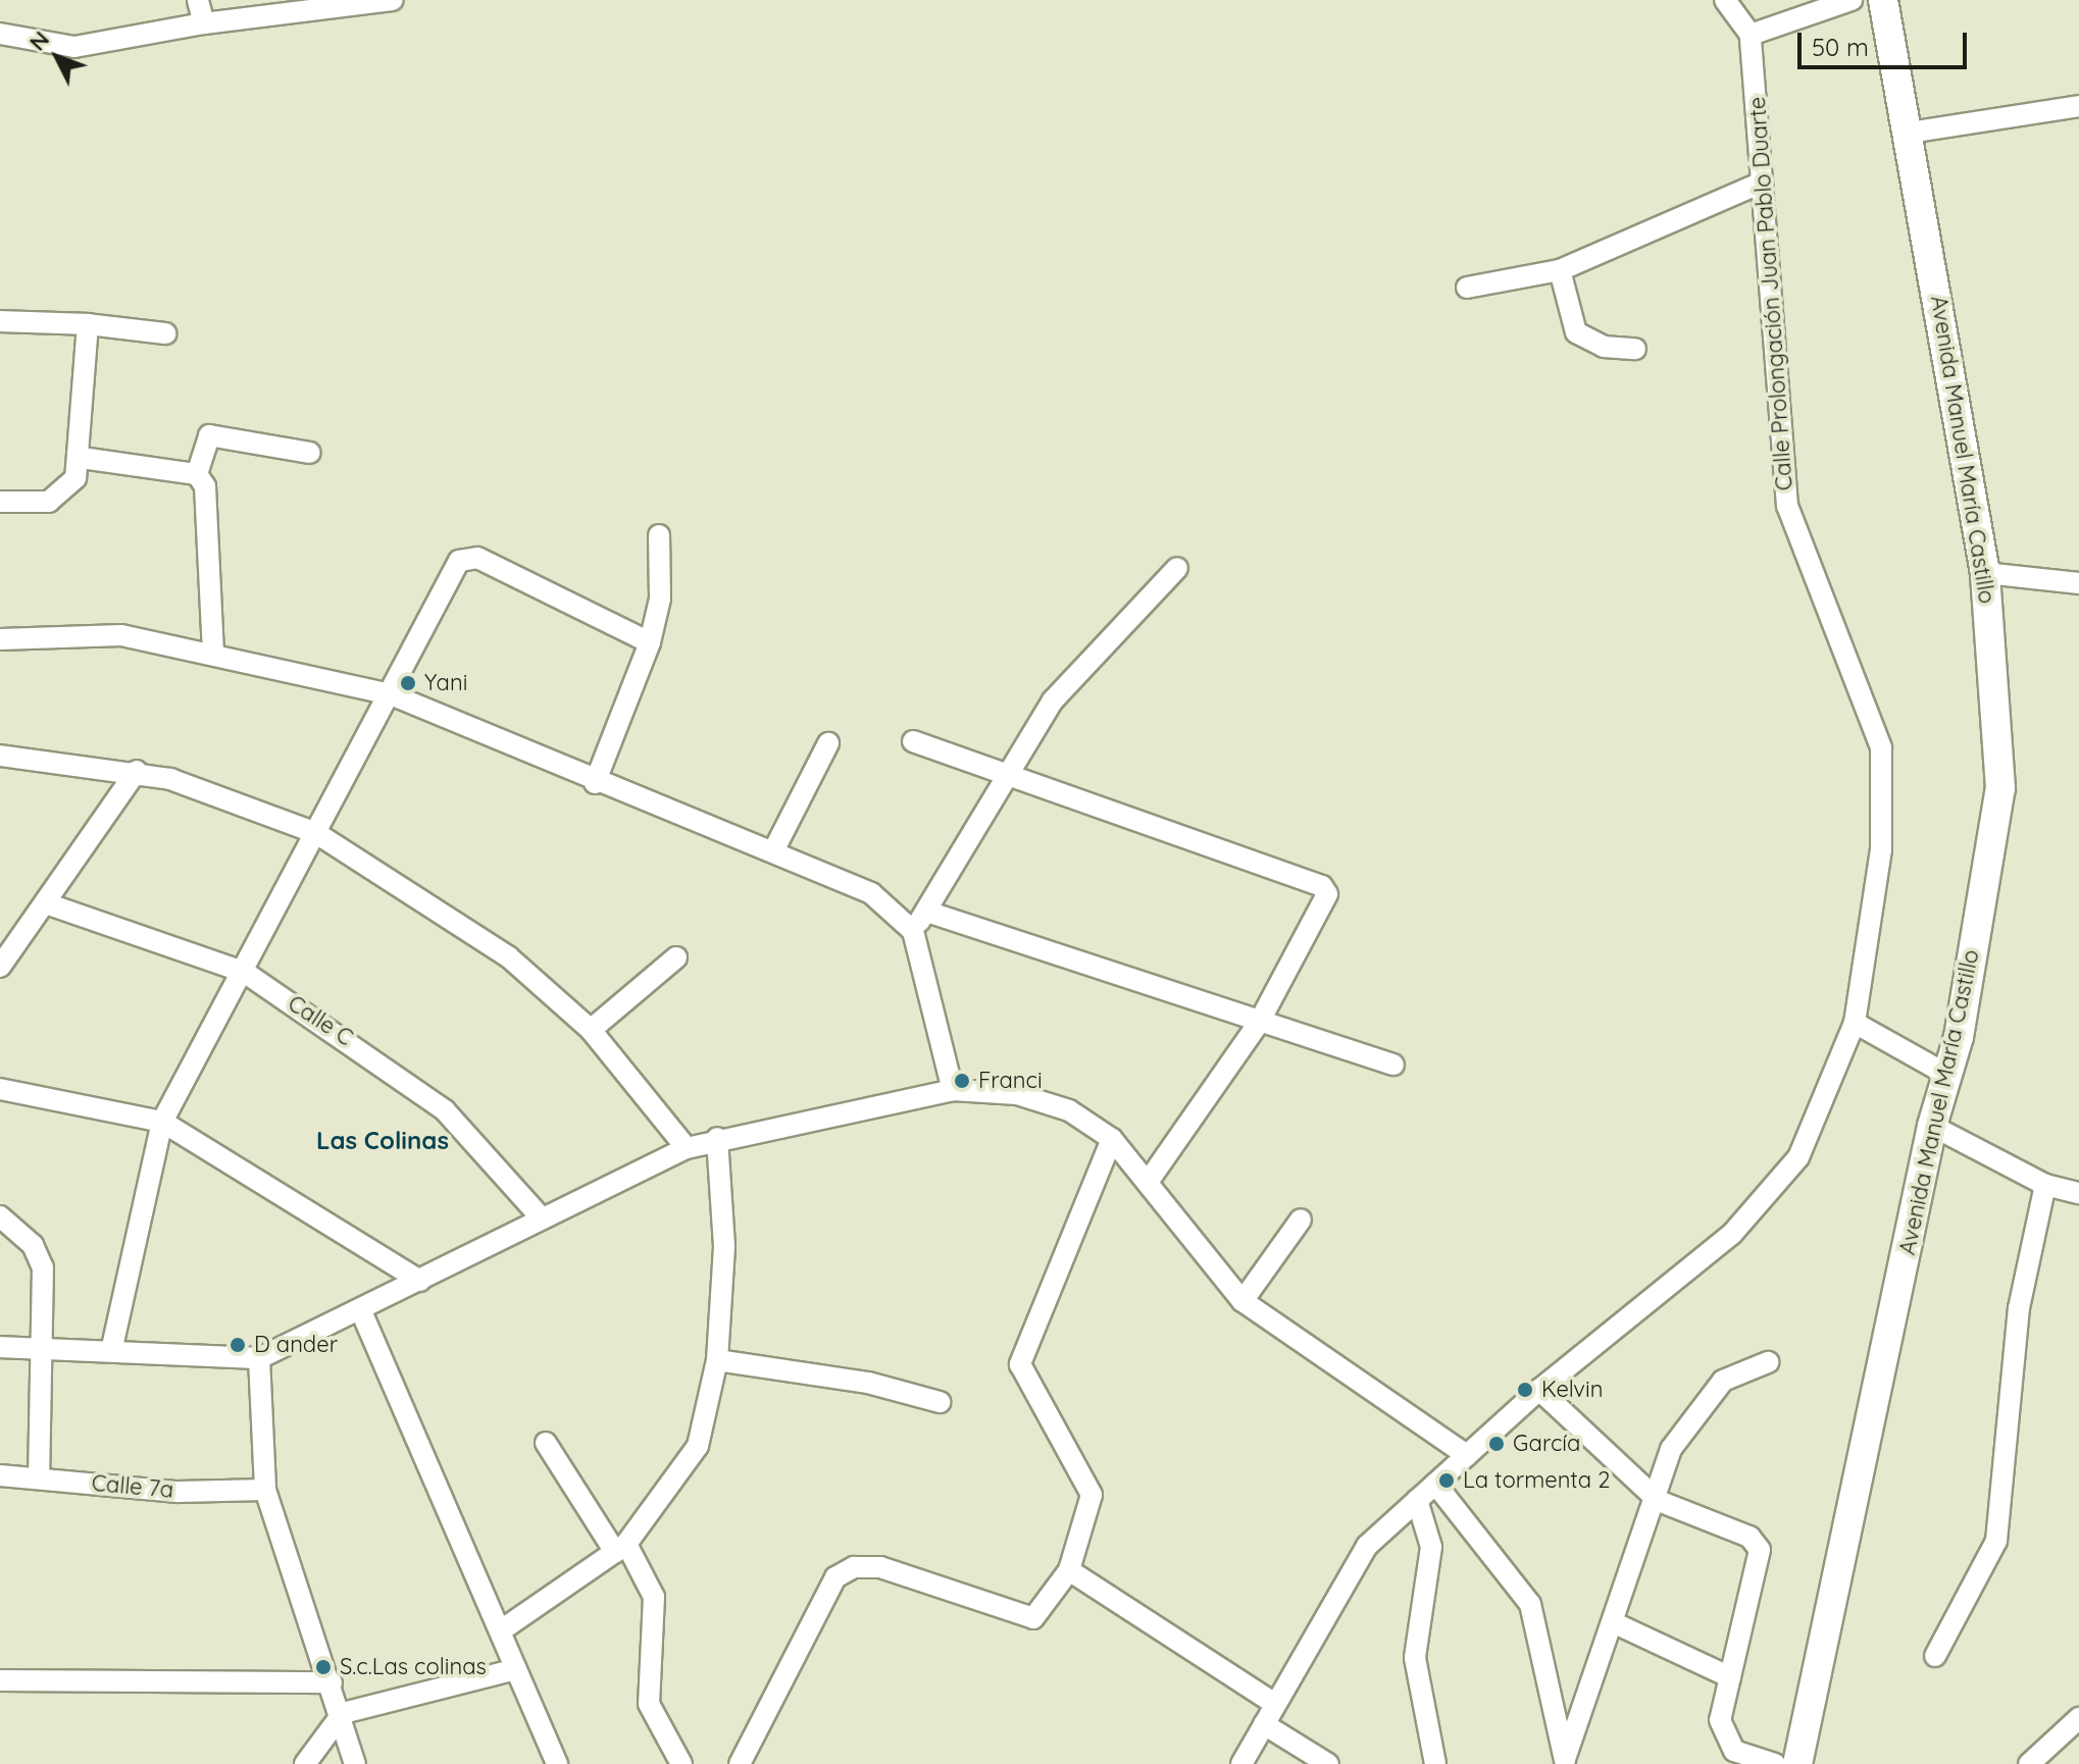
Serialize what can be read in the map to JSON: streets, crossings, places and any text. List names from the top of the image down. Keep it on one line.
{"streets":{"street":["Calle Prolongación Juan Pablo Duarte","Avenida Manuel María Castillo","Calle C","Calle 7a"]},"districts":["Las Colinas"],"places":["Yani","Franci","D ander","Kelvin","García","La tormenta 2","S.c.Las colinas"],"scale_bar":"50 m","north":"top left"}
